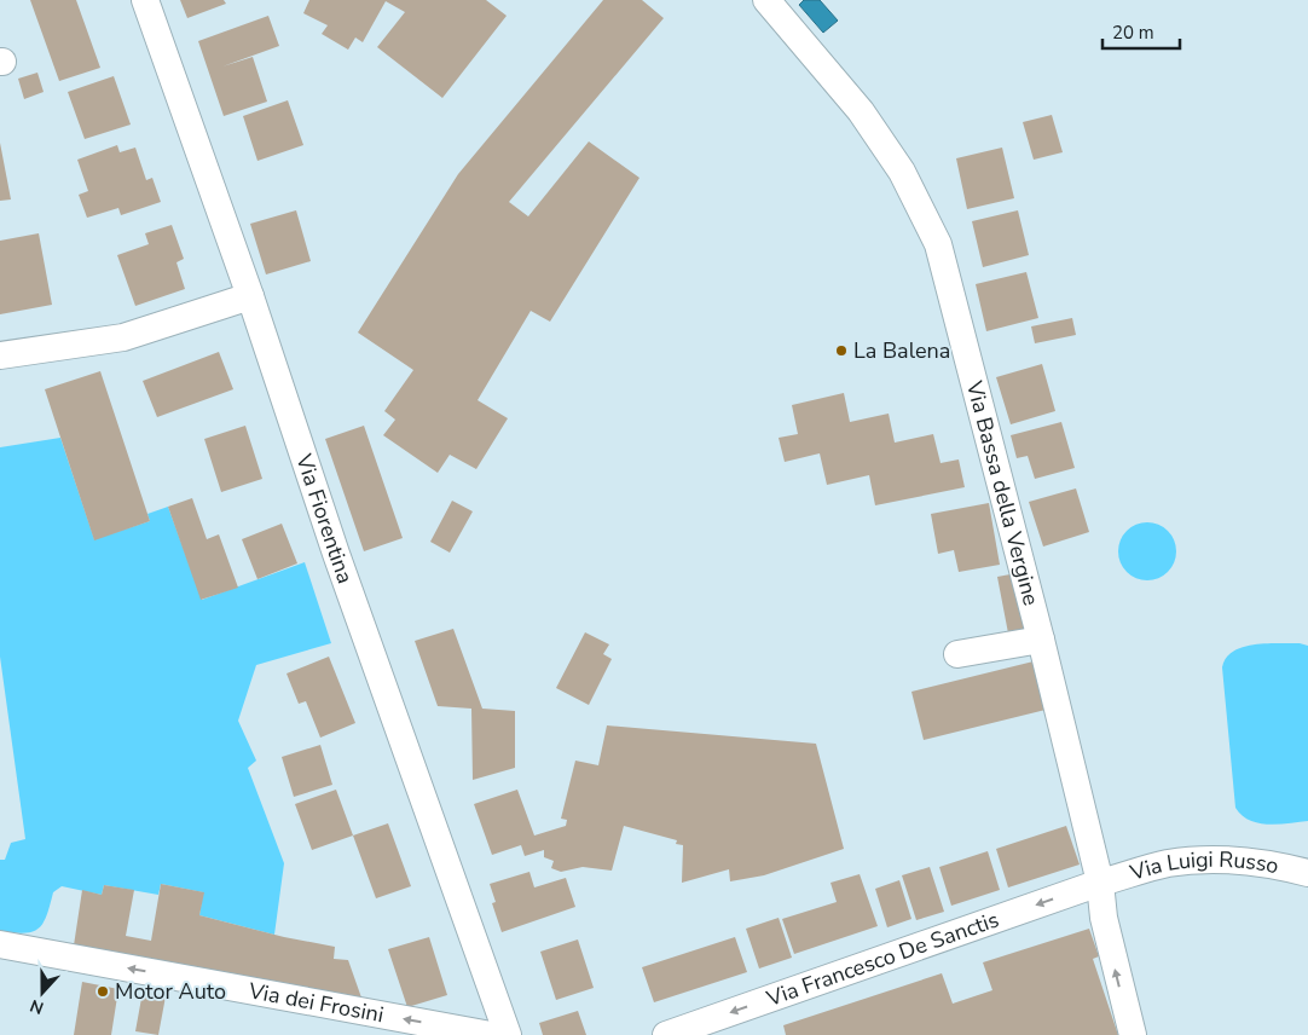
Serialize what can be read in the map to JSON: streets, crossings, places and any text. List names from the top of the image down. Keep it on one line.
{"streets":{"street":["Via Bassa della Vergine","Via Fiorentina","Via Luigi Russo","Via Francesco De Sanctis","Via dei Frosini"]},"crossings":[["Via Bassa della Vergine","Via Luigi Russo"],["Via Bassa della Vergine","Via Francesco De Sanctis"],["Via Luigi Russo","Via Francesco De Sanctis"]],"one_way":["Via Francesco De Sanctis","Via dei Frosini"],"places":["La Balena","Motor Auto"],"scale_bar":"20 m","north":"bottom"}
